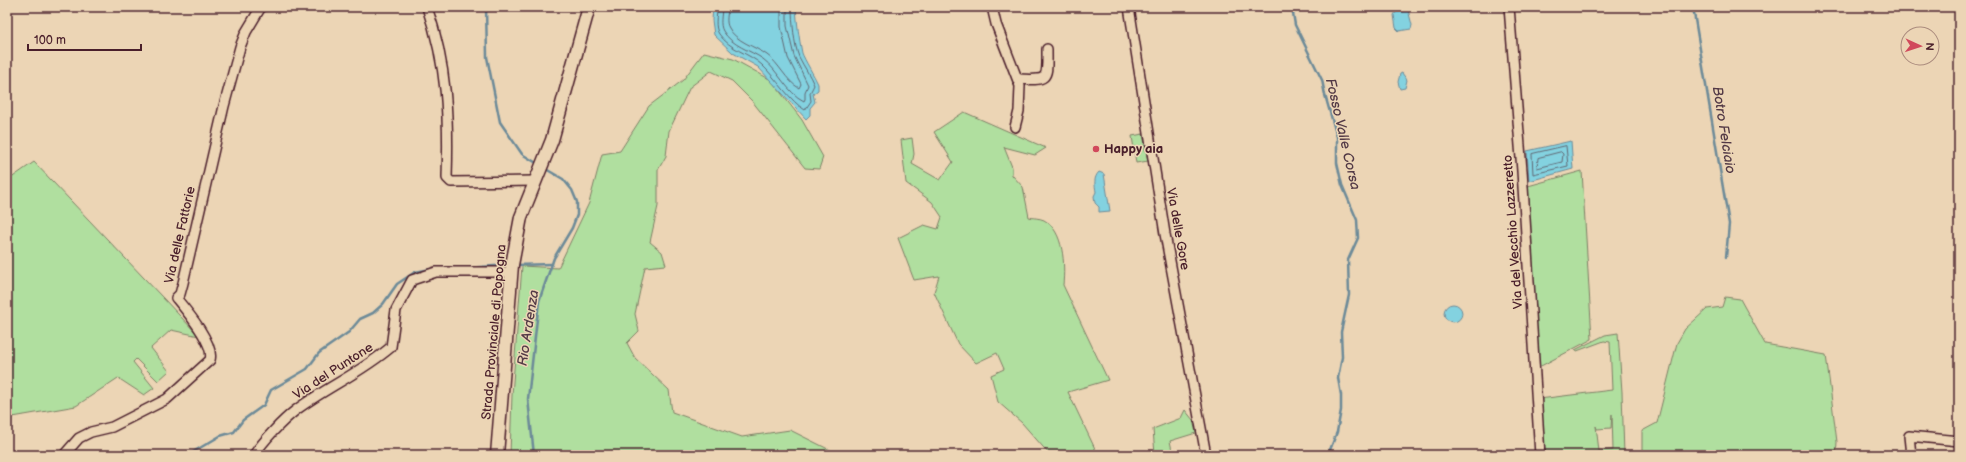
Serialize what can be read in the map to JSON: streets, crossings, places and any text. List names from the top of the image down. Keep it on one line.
{"streets":{"main road":["Strada Provinciale di Popogna"],"street":["Via delle Gore","Via del Vecchio Lazzeretto","Via delle Fattorie","Via del Puntone"]},"crossings":[["Strada Provinciale di Popogna","Via del Puntone"]],"water":["Botro Felciaio","Fosso Valle Corsa","Rio Ardenza"],"places":["Happy aia"],"scale_bar":"100 m","north":"right"}
